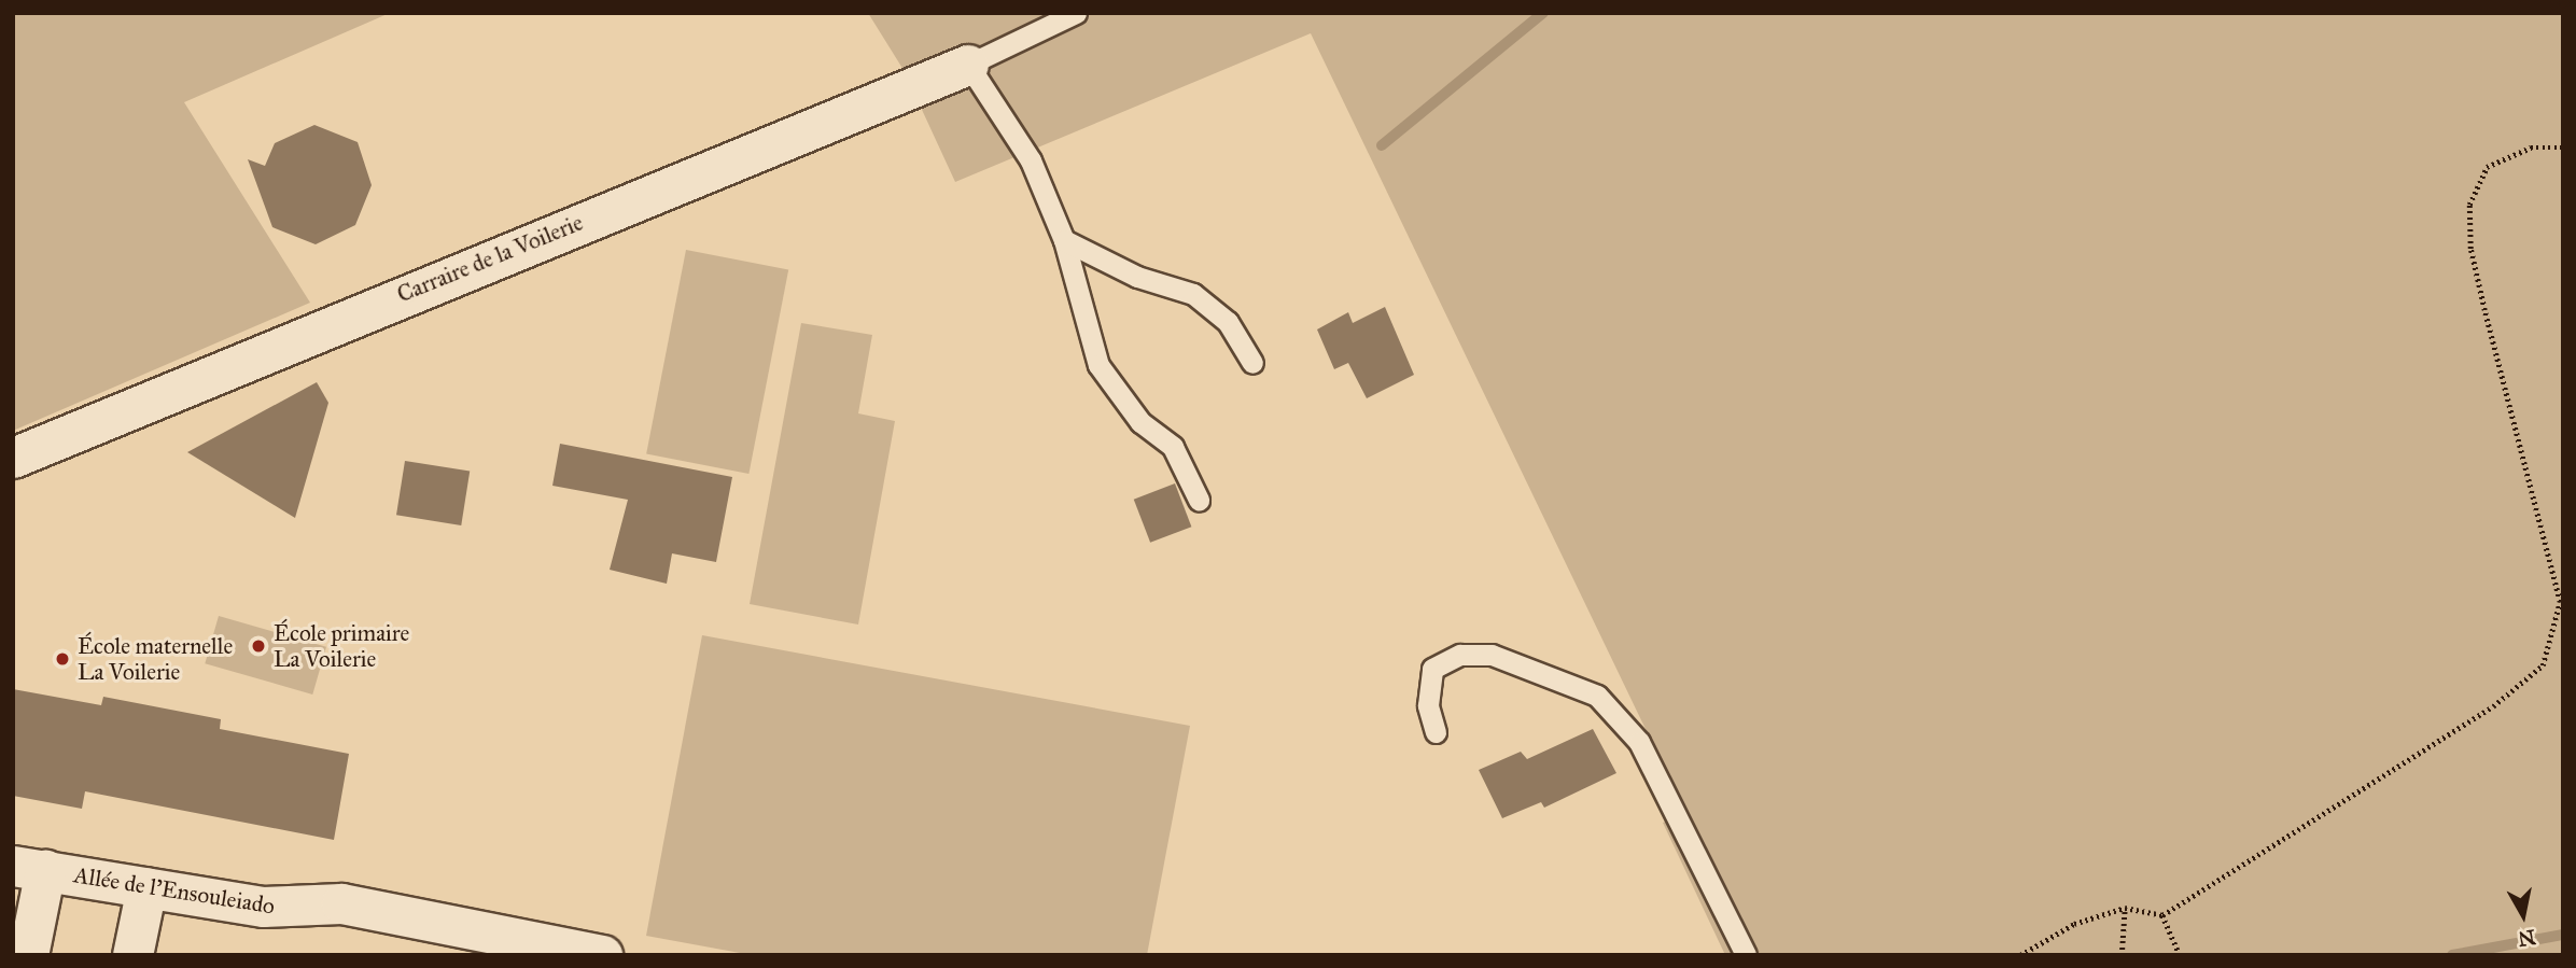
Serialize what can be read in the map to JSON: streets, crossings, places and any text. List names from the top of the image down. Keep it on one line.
{"streets":{"street":["Carraire de la Voilerie","Allée de l'Ensouleiado"]},"places":["École primaire La Voilerie","École maternelle La Voilerie"],"north":"bottom"}
